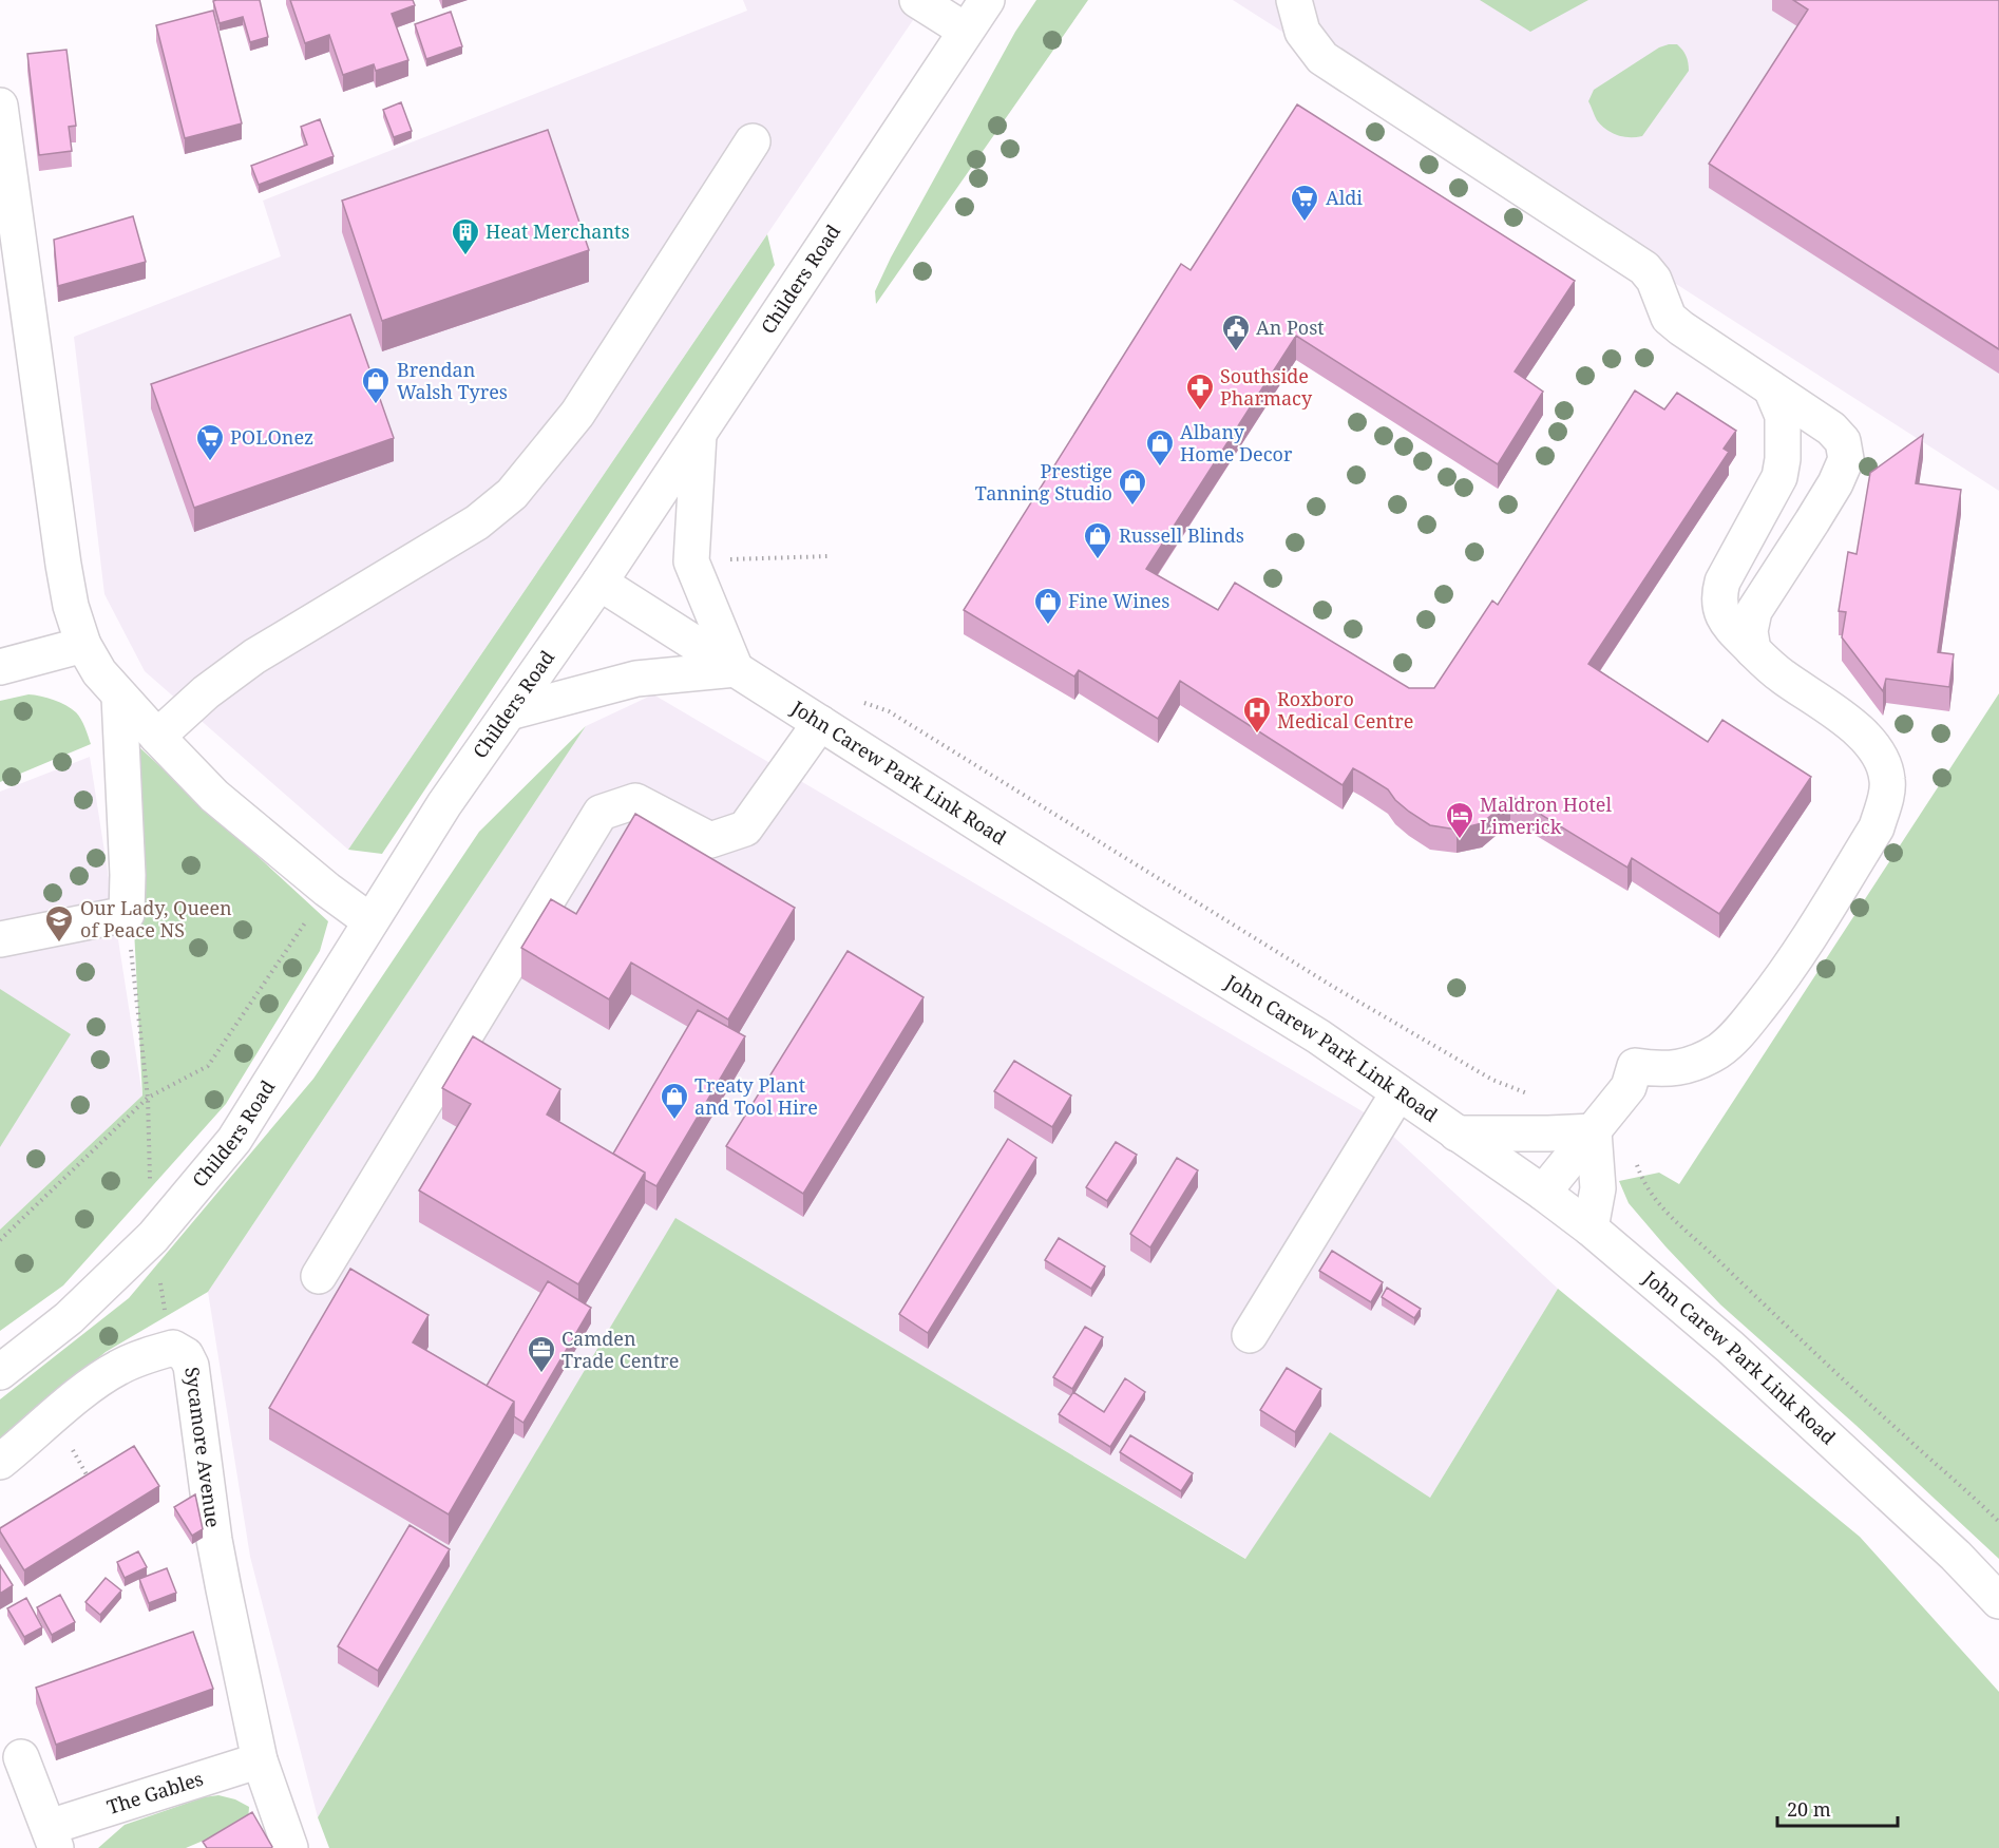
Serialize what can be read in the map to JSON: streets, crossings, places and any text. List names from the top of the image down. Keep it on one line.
{"streets":{"main road":["Childers Road","John Carew Park Link Road","Sycamore Avenue","The Gables"]},"crossings":[["Childers Road","John Carew Park Link Road"],["Sycamore Avenue","The Gables"]],"places":{"supermarket":["Aldi","POLOnez"],"building":["Heat Merchants"],"public building":["An Post"],"shop":["Brendan Walsh Tyres","Albany Home Decor","Prestige Tanning Studio","Russell Blinds","Fine Wines","Treaty Plant and Tool Hire"],"pharmacy":["Southside Pharmacy"],"hospital":["Roxboro Medical Centre"],"hotel":["Maldron Hotel Limerick"],"school or university":["Our Lady, Queen of Peace NS"],"office":["Camden Trade Centre"]},"scale_bar":"20 m"}
